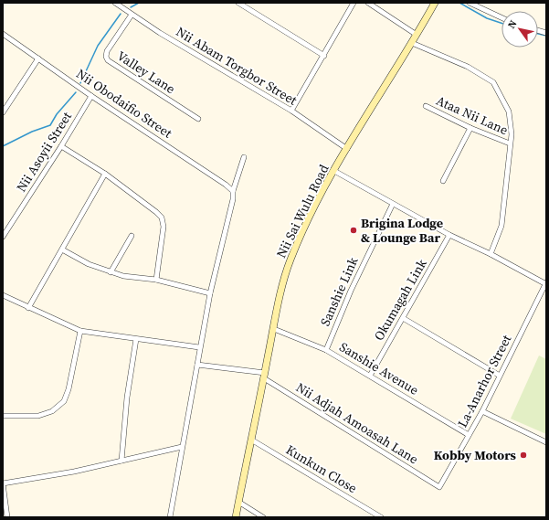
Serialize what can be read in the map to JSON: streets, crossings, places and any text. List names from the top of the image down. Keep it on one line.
{"streets":{"street":["Nii Abam Torgbor Street","Valley Lane","Nii Obodaifio Street","Ataa Nii Lane","Nii Asoyii Street","Nii Sai Wulu Road","Sanshie Link","Okumagah Link","Sanshie Avenue","La-Anarhor Street","Nii Adjah Amoasah Lane","Kunkun Close"]},"crossings":[["Nii Abam Torgbor Street","Valley Lane"],["Nii Abam Torgbor Street","Nii Sai Wulu Road"],["Nii Obodaifio Street","Nii Asoyii Street"],["Nii Sai Wulu Road","Sanshie Avenue"],["Nii Sai Wulu Road","Nii Adjah Amoasah Lane"],["Nii Sai Wulu Road","Kunkun Close"],["Sanshie Link","Sanshie Avenue"],["Okumagah Link","Sanshie Avenue"],["Sanshie Avenue","La-Anarhor Street"],["La-Anarhor Street","Nii Adjah Amoasah Lane"]],"places":["Brigina Lodge & Lounge Bar","Kobby Motors"],"north":"top left"}
